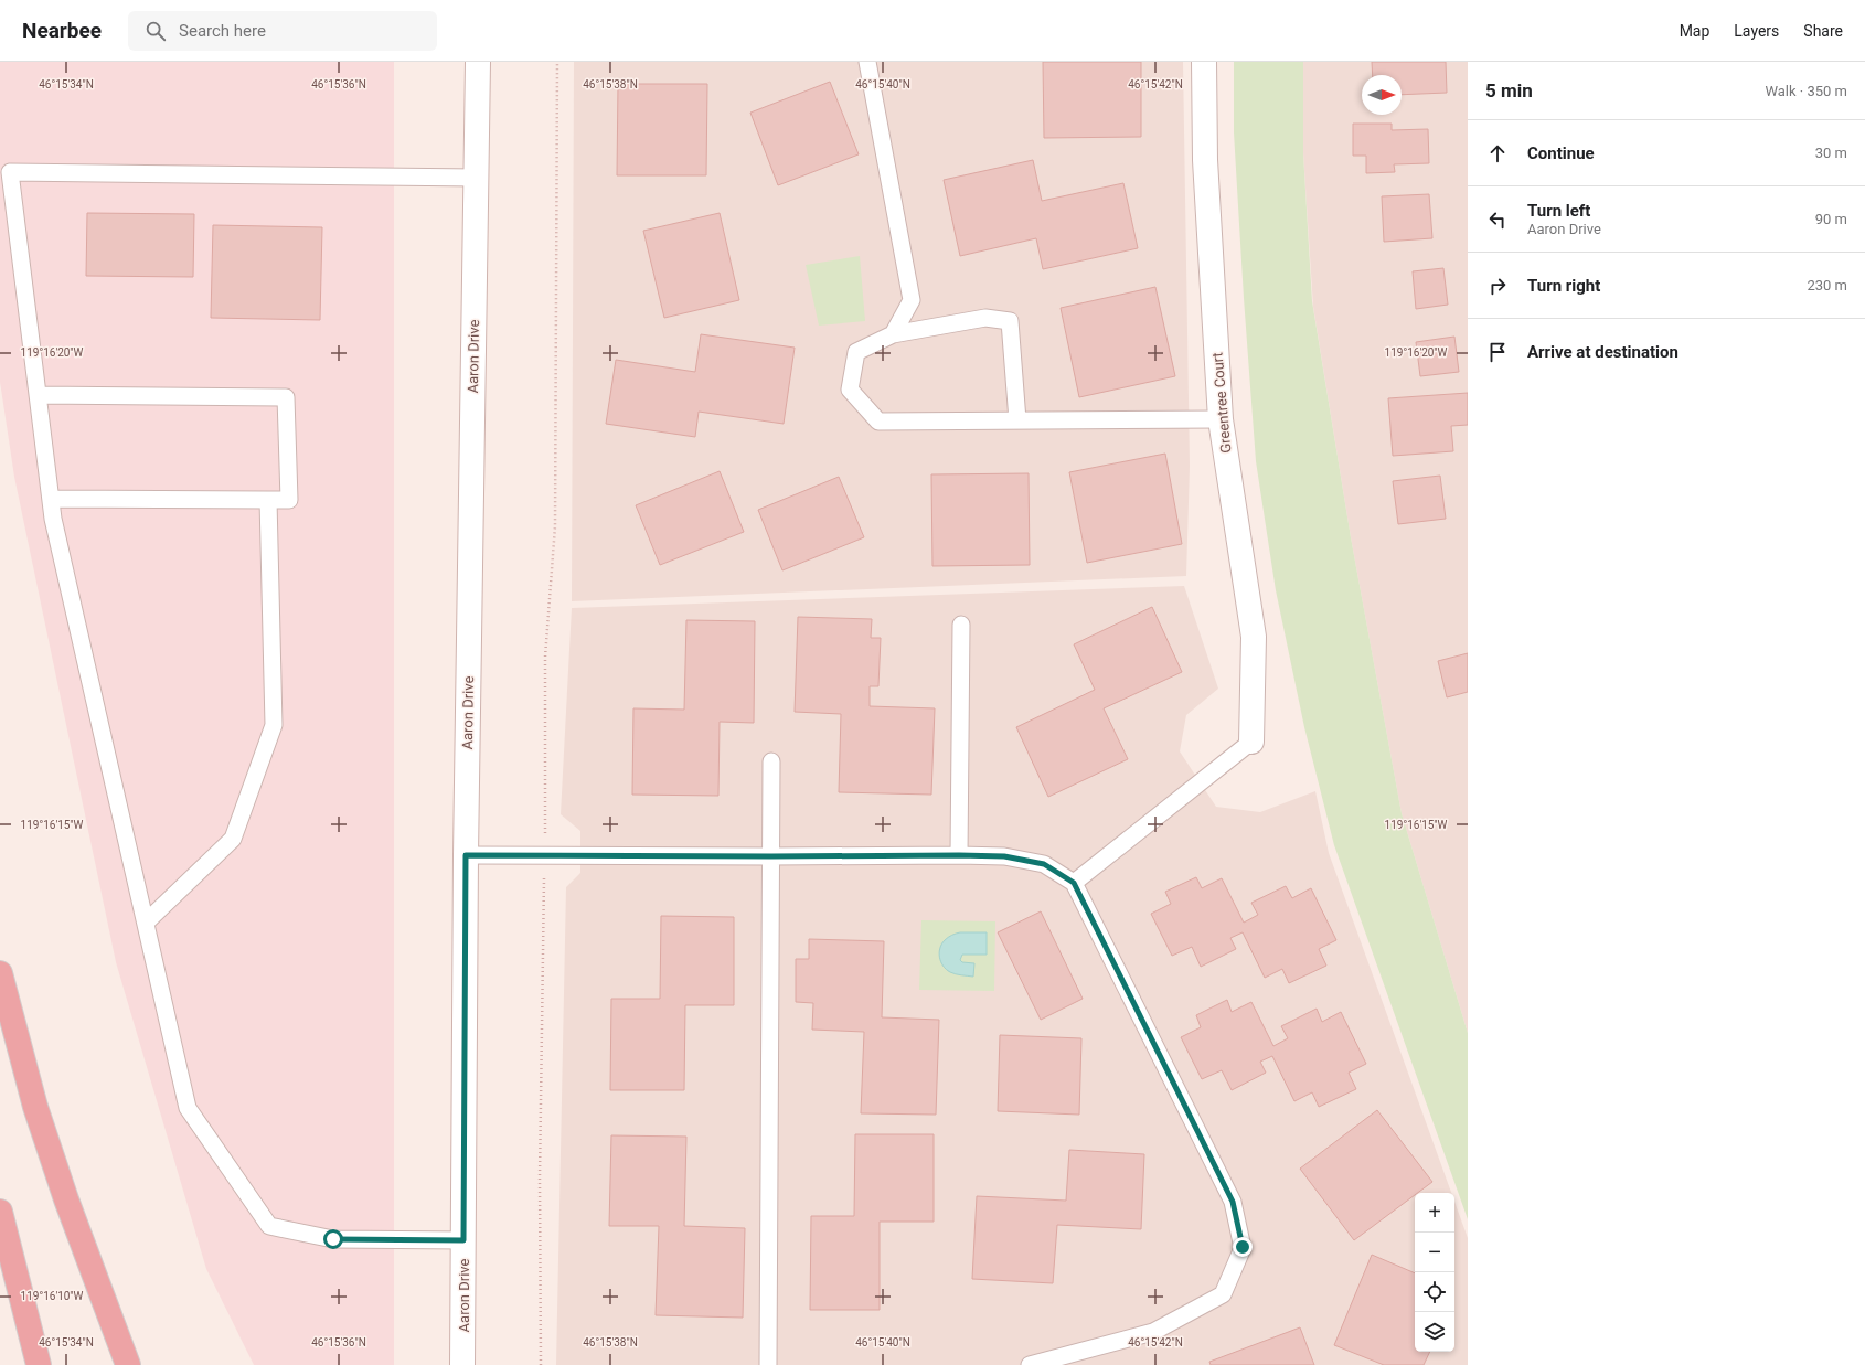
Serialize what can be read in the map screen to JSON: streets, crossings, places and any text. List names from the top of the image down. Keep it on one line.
{"streets":{"street":["Aaron Drive","Greentree Court"]},"north":"right","page":{"header":"Nearbee","search":"Search here","nav":["Map","Layers","Share"],"heading":["5 min","Walk · 350 m"],"list":[["Continue","30 m"],["Turn left","Aaron Drive","90 m"],["Turn right","230 m"],"Arrive at destination"],"map_buttons":["+","−"]},"coordinates":["46°15'34\"N","46°15'36\"N","46°15'38\"N","46°15'40\"N","46°15'42\"N","119°16'20\"W","119°16'15\"W","119°16'10\"W"]}
